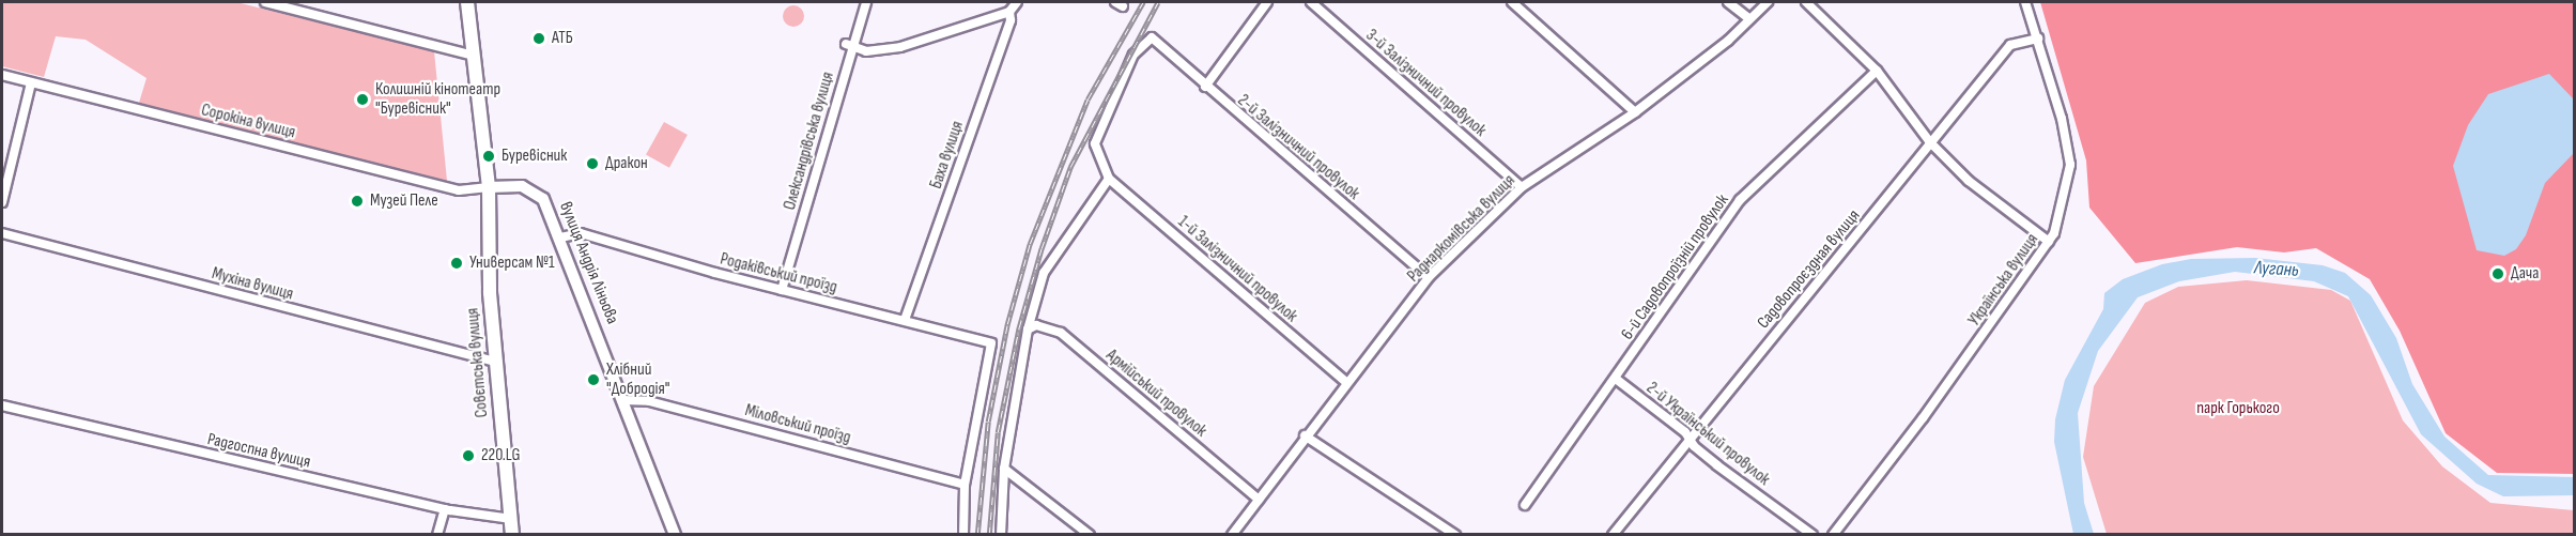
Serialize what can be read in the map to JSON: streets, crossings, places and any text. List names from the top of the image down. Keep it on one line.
{"streets":{"main road":["Совєтська вулиця"],"street":["3-й Залізничний провулок","Сорокіна вулиця","Олександрівська вулиця","2-й Залізничний провулок","Баха вулиця","Раднаркомівська вулиця","вулиця Андрія Ліньова","6-й Садовопроїзній провулок","1-й Залізничний провулок","Садовопроєздная вулиця","Родаківський проїзд","Українська вулиця","Мухіна вулиця","Армійський провулок","Міловський проїзд","2-й Український провулок","Радгоспна вулиця"]},"crossings":[["3-й Залізничний провулок","Раднаркомівська вулиця"],["Сорокіна вулиця","вулиця Андрія Ліньова"],["Сорокіна вулиця","Совєтська вулиця"],["Олександрівська вулиця","Родаківський проїзд"],["2-й Залізничний провулок","Раднаркомівська вулиця"],["2-й Залізничний провулок","1-й Залізничний провулок"],["Баха вулиця","Родаківський проїзд"],["Раднаркомівська вулиця","1-й Залізничний провулок"],["Раднаркомівська вулиця","Армійський провулок"],["вулиця Андрія Ліньова","Родаківський проїзд"],["вулиця Андрія Ліньова","Совєтська вулиця"],["вулиця Андрія Ліньова","Міловський проїзд"],["6-й Садовопроїзній провулок","2-й Український провулок"],["Садовопроєздная вулиця","Українська вулиця"],["Садовопроєздная вулиця","2-й Український провулок"],["Родаківський проїзд","Міловський проїзд"],["Мухіна вулиця","Совєтська вулиця"],["Совєтська вулиця","Радгоспна вулиця"]],"water":["Лугань"],"parks":["парк Горького"],"places":["АТБ","Колишній кінотеатр \"Буревісник\"","Буревісник","Дракон","Музей Пеле","Универсам №1","Дача","Хлібний \"Добродія\"","220.LG"]}
